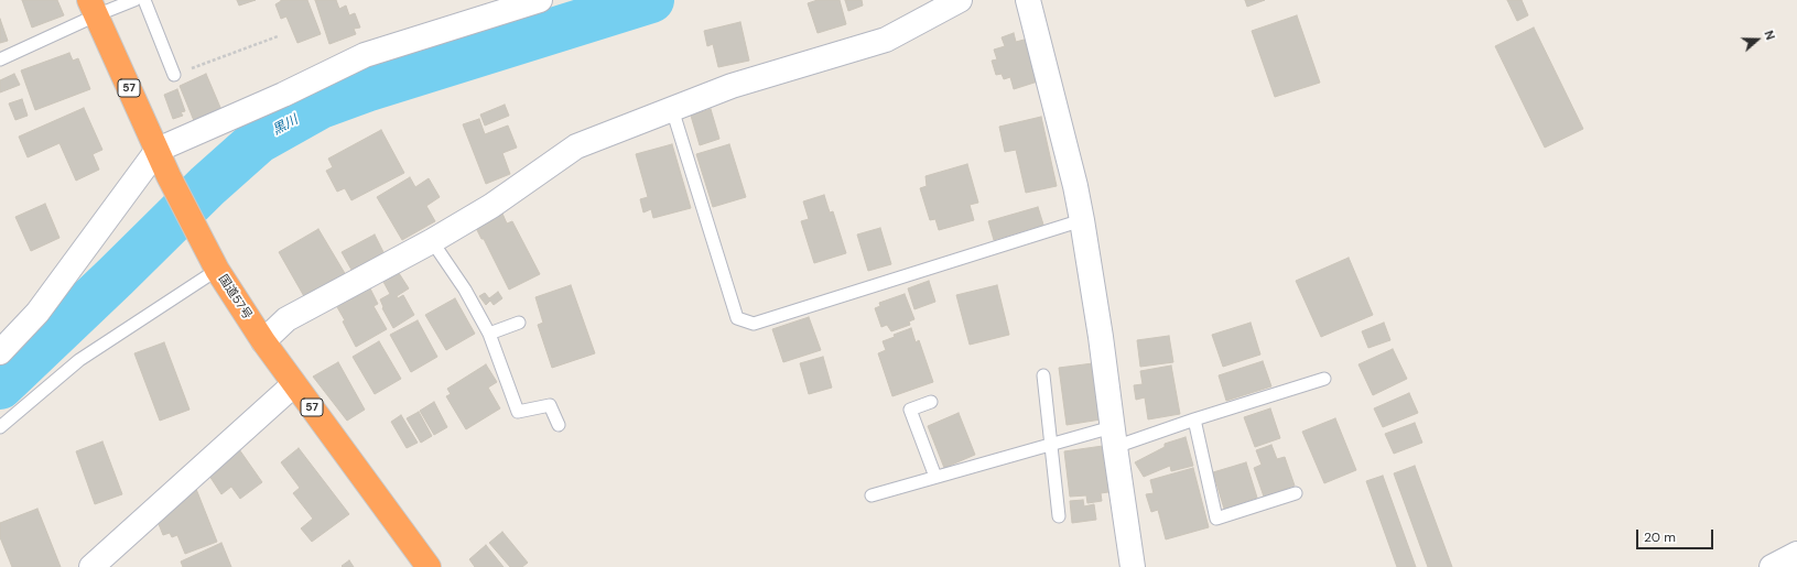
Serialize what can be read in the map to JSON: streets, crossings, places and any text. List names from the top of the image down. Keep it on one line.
{"streets":{"highway":["57","国道57号"]},"water":["黒川"],"scale_bar":"20 m","north":"right"}
